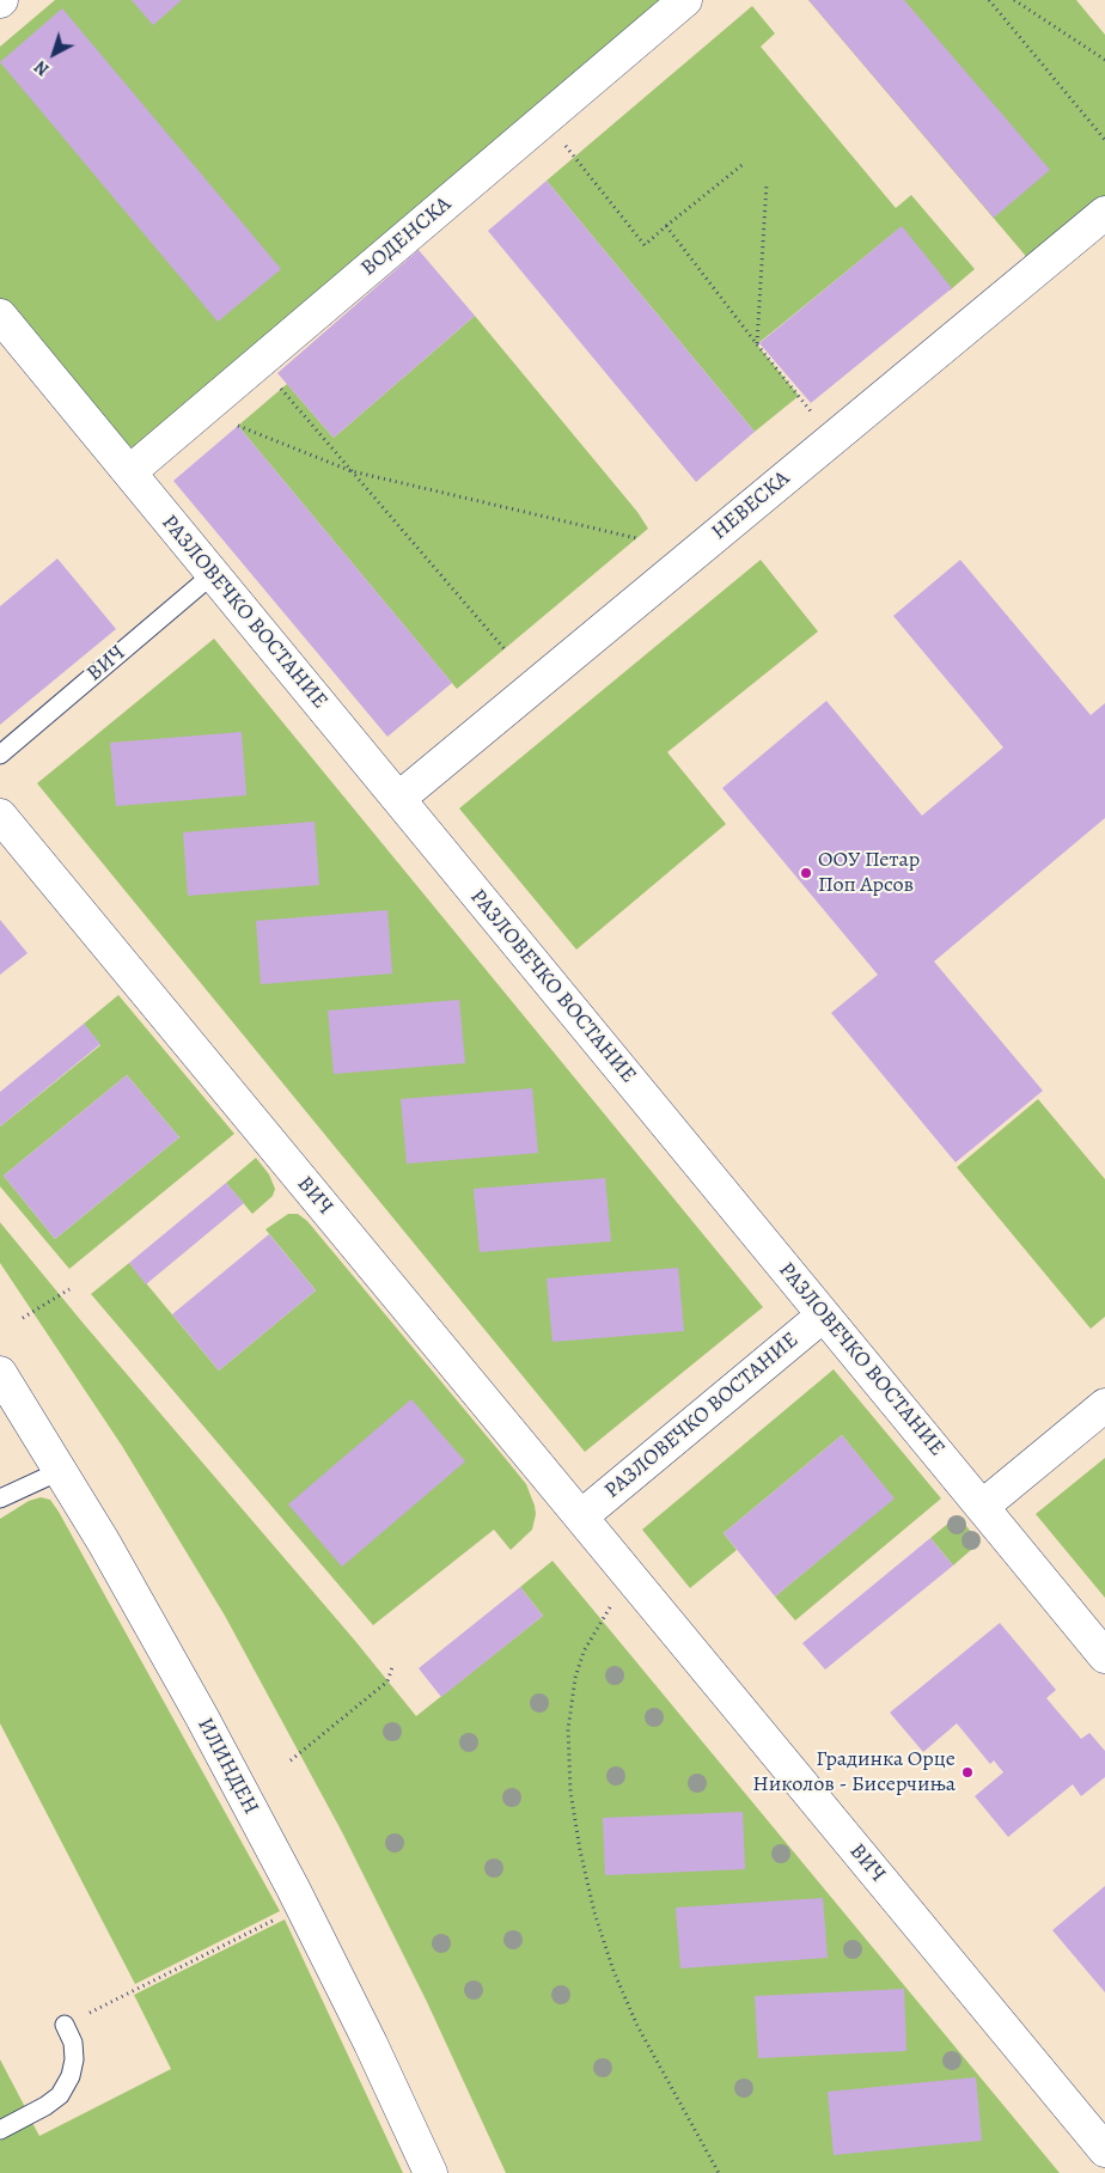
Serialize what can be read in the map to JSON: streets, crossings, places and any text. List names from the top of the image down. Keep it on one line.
{"streets":{"street":["ВОДЕНСКА","НЕВЕСКА","РАЗЛОВЕЧКО ВОСТАНИЕ","ВИЧ","ИЛИНДЕН"]},"crossings":[["ВОДЕНСКА","РАЗЛОВЕЧКО ВОСТАНИЕ"],["НЕВЕСКА","РАЗЛОВЕЧКО ВОСТАНИЕ"],["РАЗЛОВЕЧКО ВОСТАНИЕ","ВИЧ"]],"places":["ООУ Петар Поп Арсов","Градинка Орце Николов - Бисерчиња"],"north":"bottom left"}
